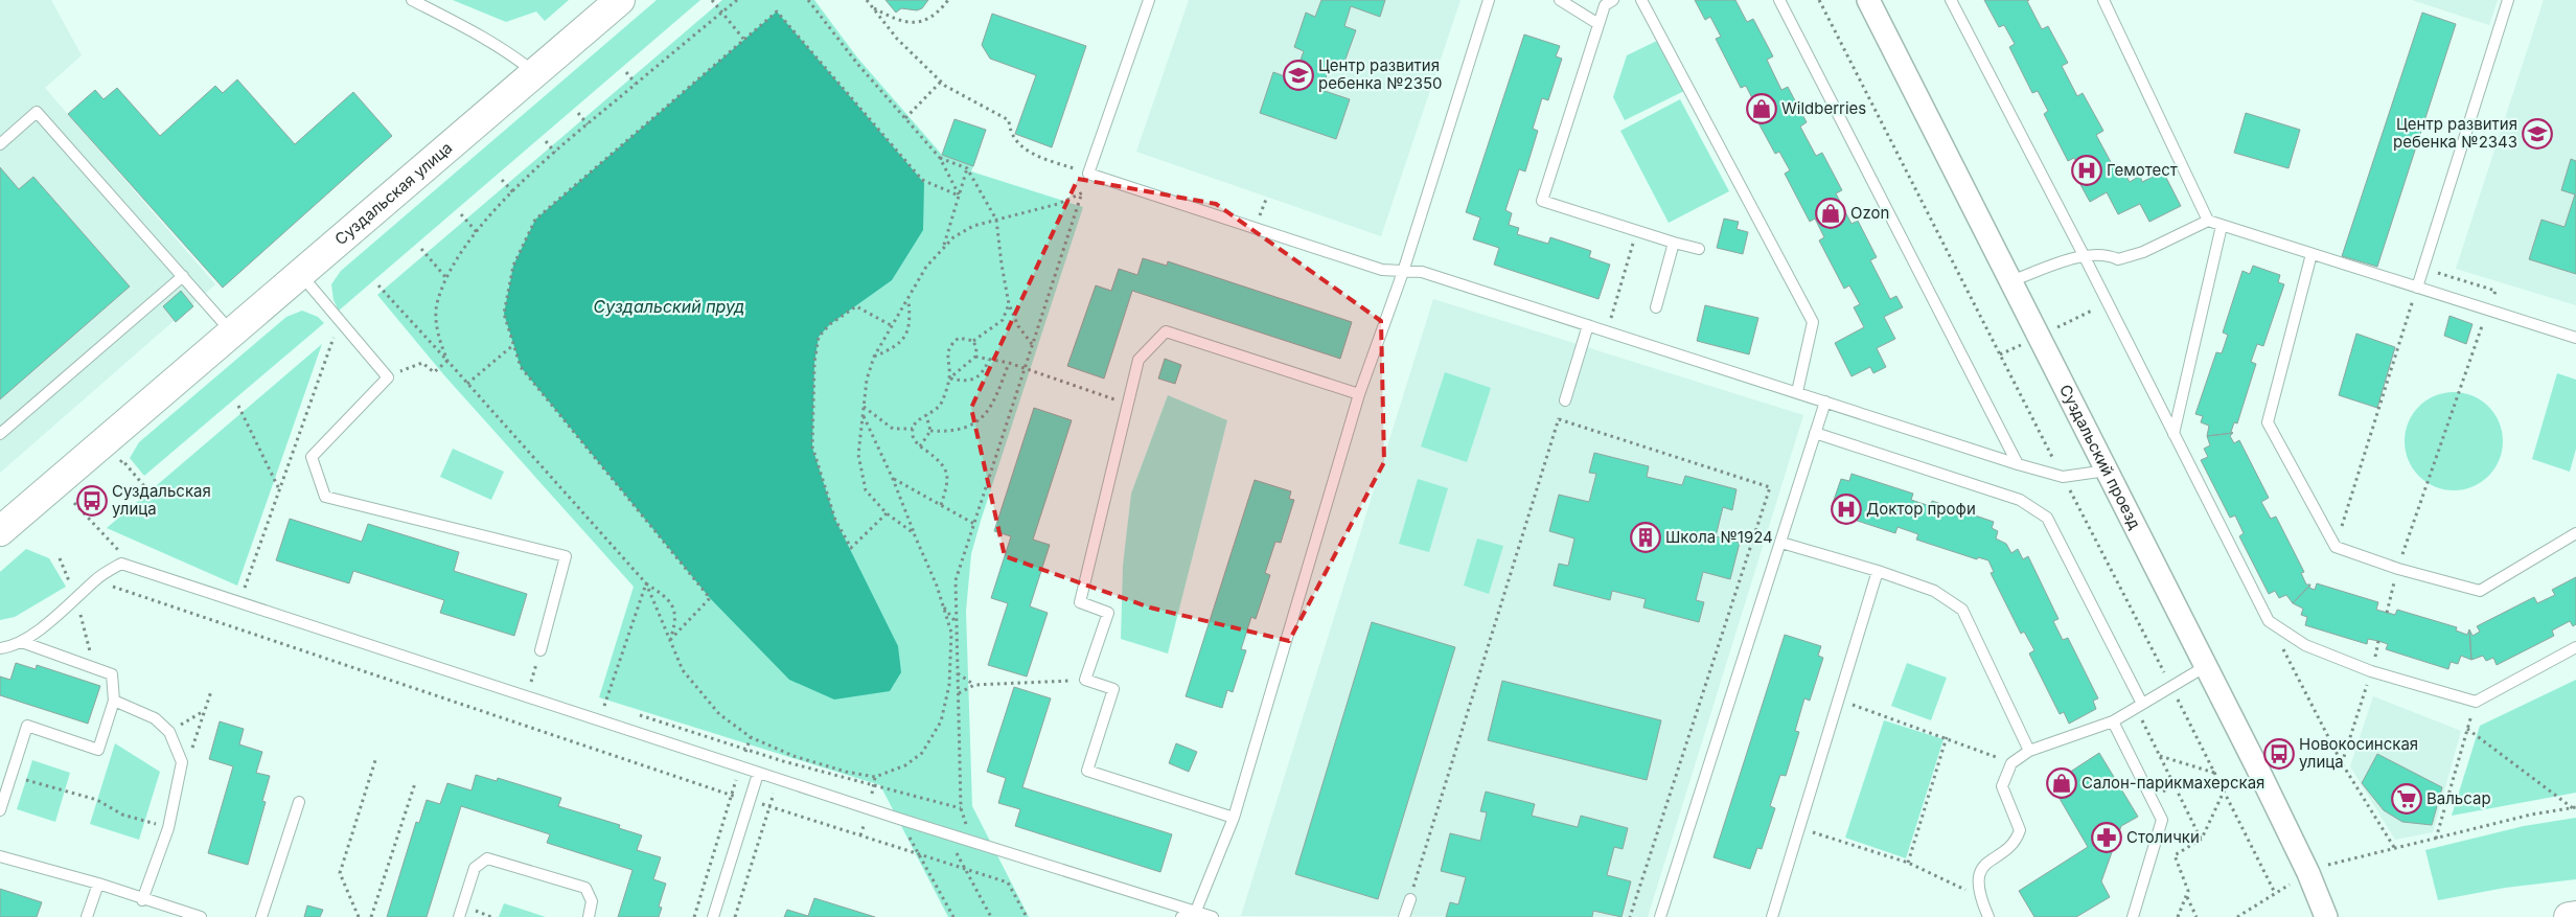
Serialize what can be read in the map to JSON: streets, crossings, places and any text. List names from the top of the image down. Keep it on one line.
{"streets":{"street":["Суздальская улица","Суздальский проезд"]},"water":["Суздальский пруд"],"places":{"school or university":["Центр развития ребенка №2350","Центр развития ребенка №2343"],"shop":["Wildberries","Ozon","Салон-парикмахерская"],"hospital":["Гемотест","Доктор профи"],"bus stop":["Суздальская улица","Новокосинская улица"],"building":["Школа №1924"],"supermarket":["Вальсар"],"pharmacy":["Столички"]}}
